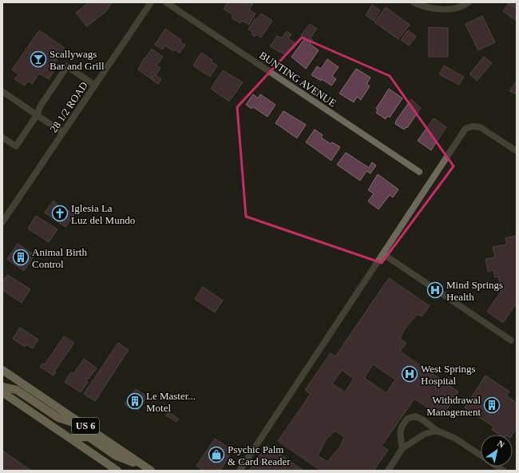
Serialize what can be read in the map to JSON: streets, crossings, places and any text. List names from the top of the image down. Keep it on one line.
{"streets":{"main road":["US 6"],"street":["BUNTING AVENUE","28 1/2 ROAD"]},"places":{"bar":["Scallywags Bar and Grill"],"church":["Iglesia La Luz del Mundo"],"building":["Animal Birth Control","Le Master... Motel","Withdrawal Management"],"hospital":["Mind Springs Health","West Springs Hospital"],"shop":["Psychic Palm & Card Reader"]},"north":"top right"}
